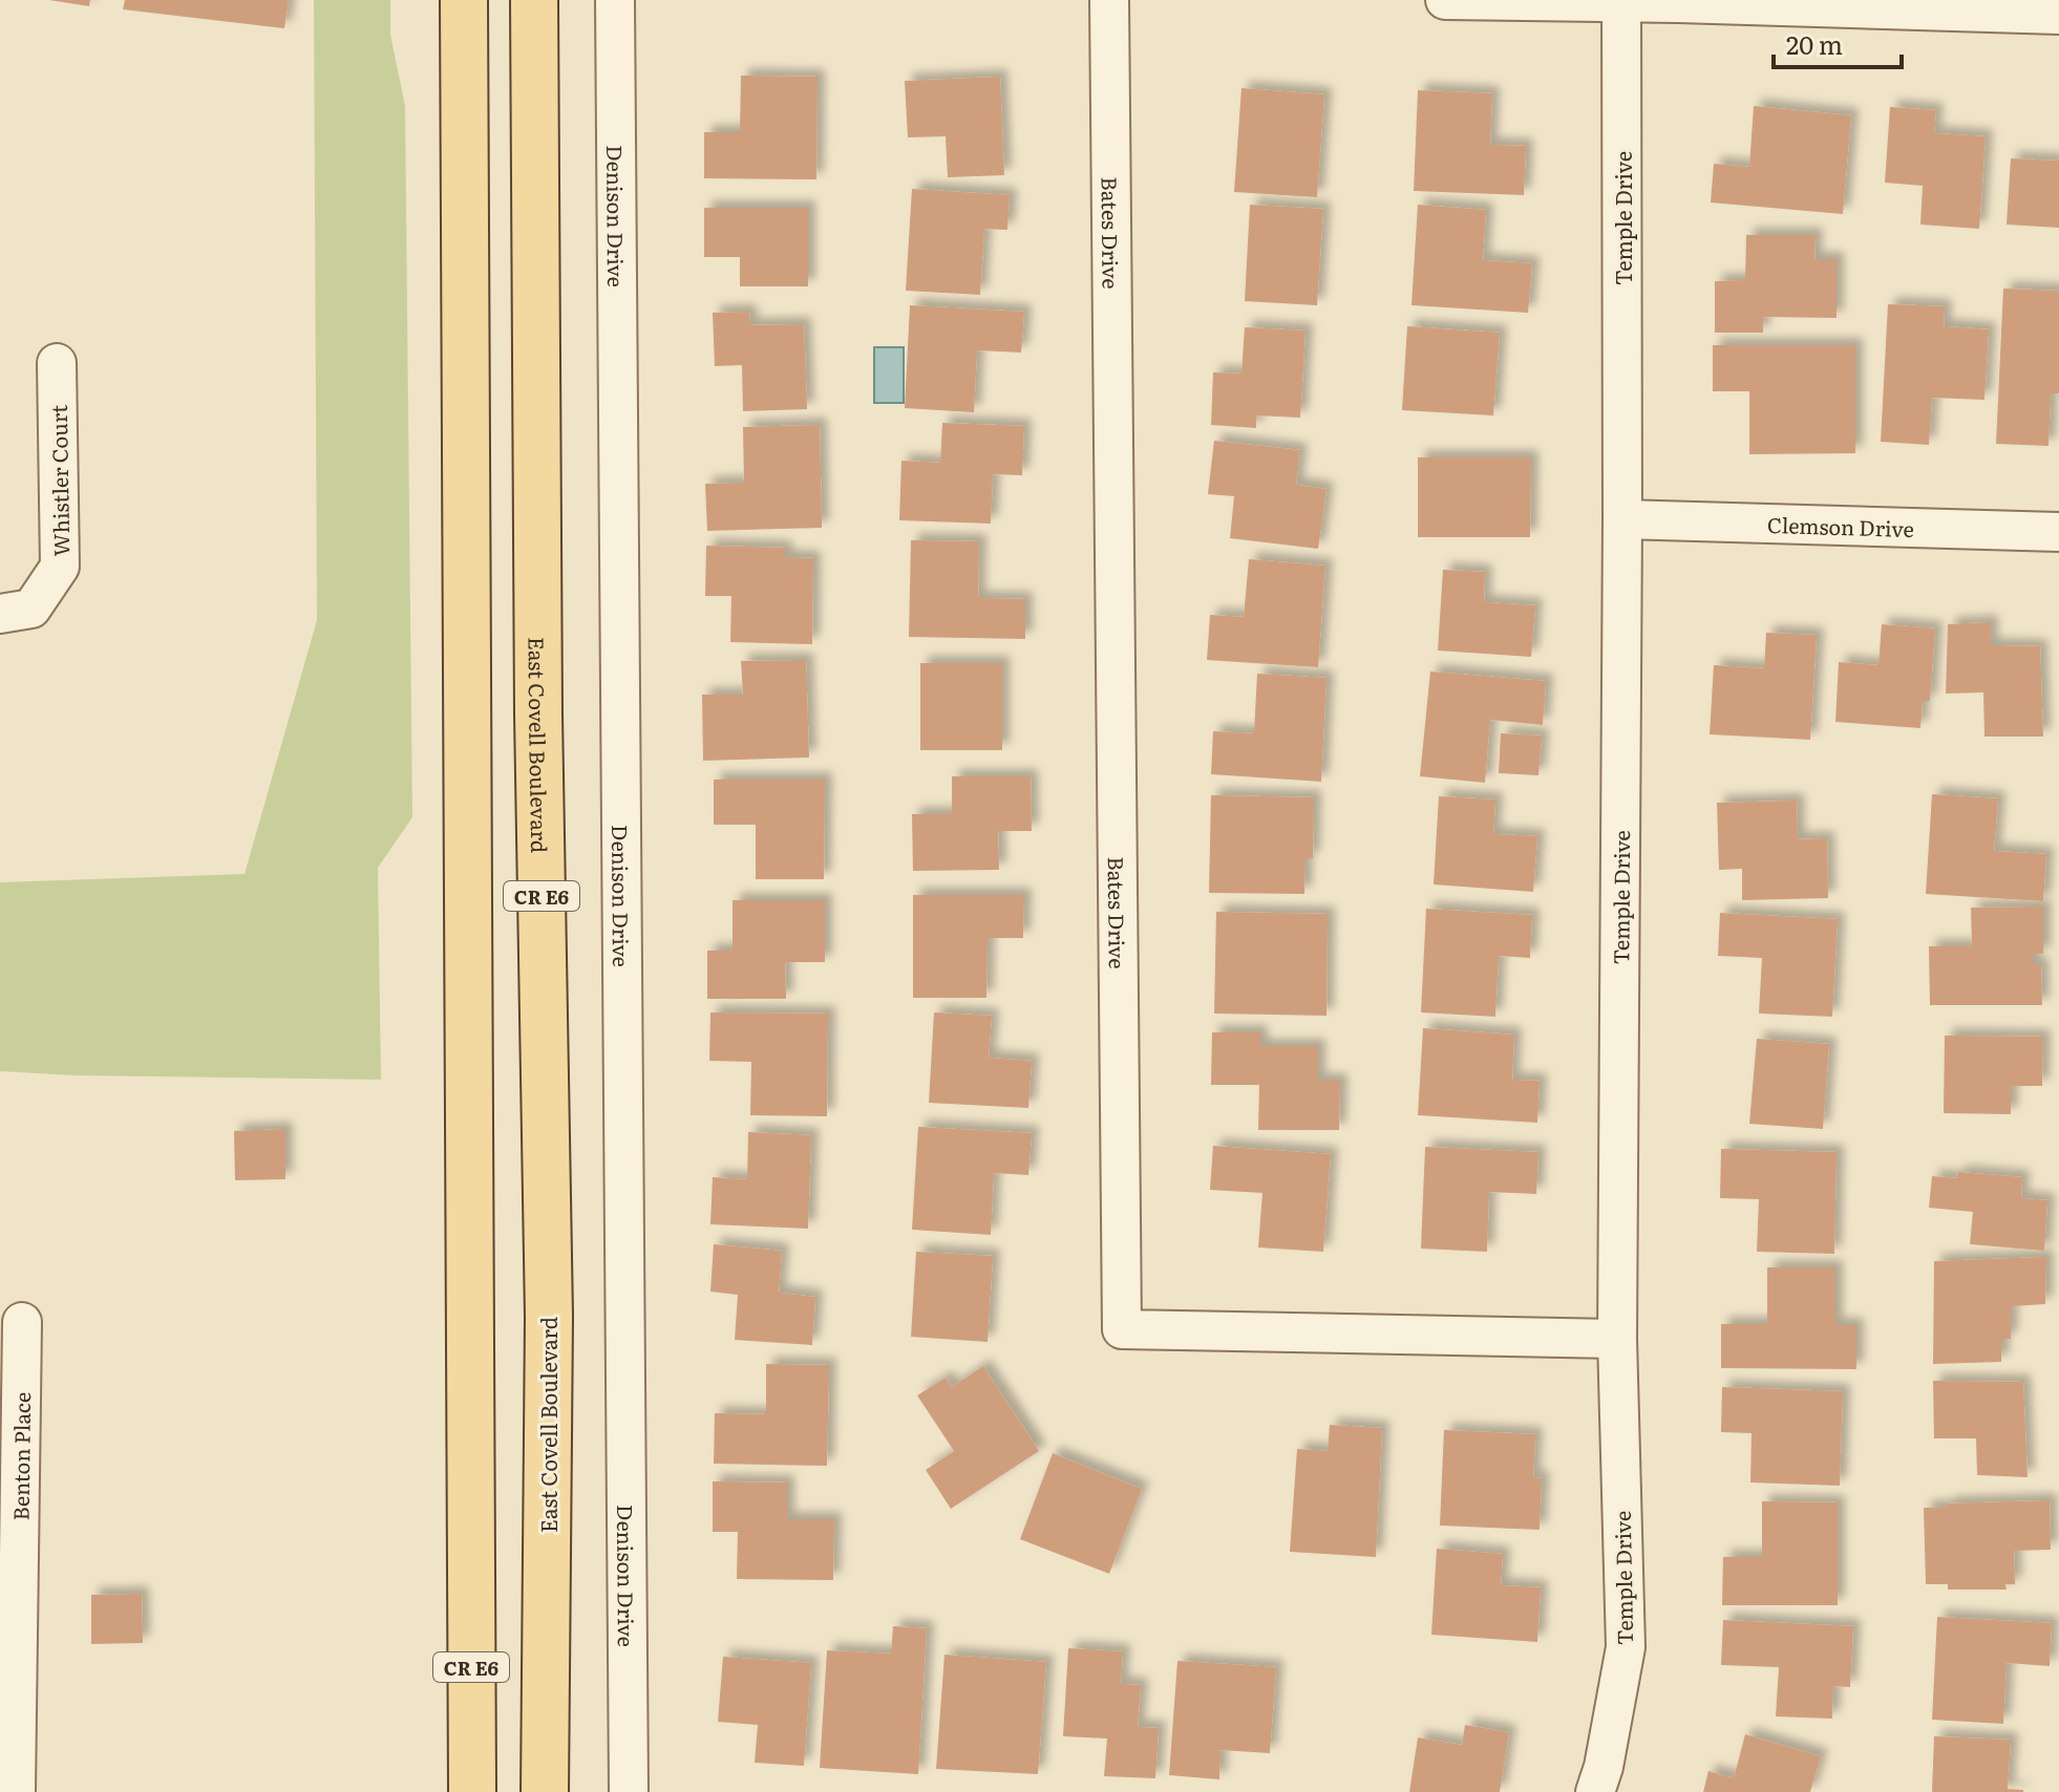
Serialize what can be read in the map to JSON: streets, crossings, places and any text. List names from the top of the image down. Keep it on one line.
{"streets":{"main road":["East Covell Boulevard","CR E6"],"street":["Denison Drive","Temple Drive","Bates Drive","Whistler Court","Clemson Drive","Benton Place"]},"crossings":[["Temple Drive","Bates Drive"],["Temple Drive","Clemson Drive"]],"scale_bar":"20 m"}
